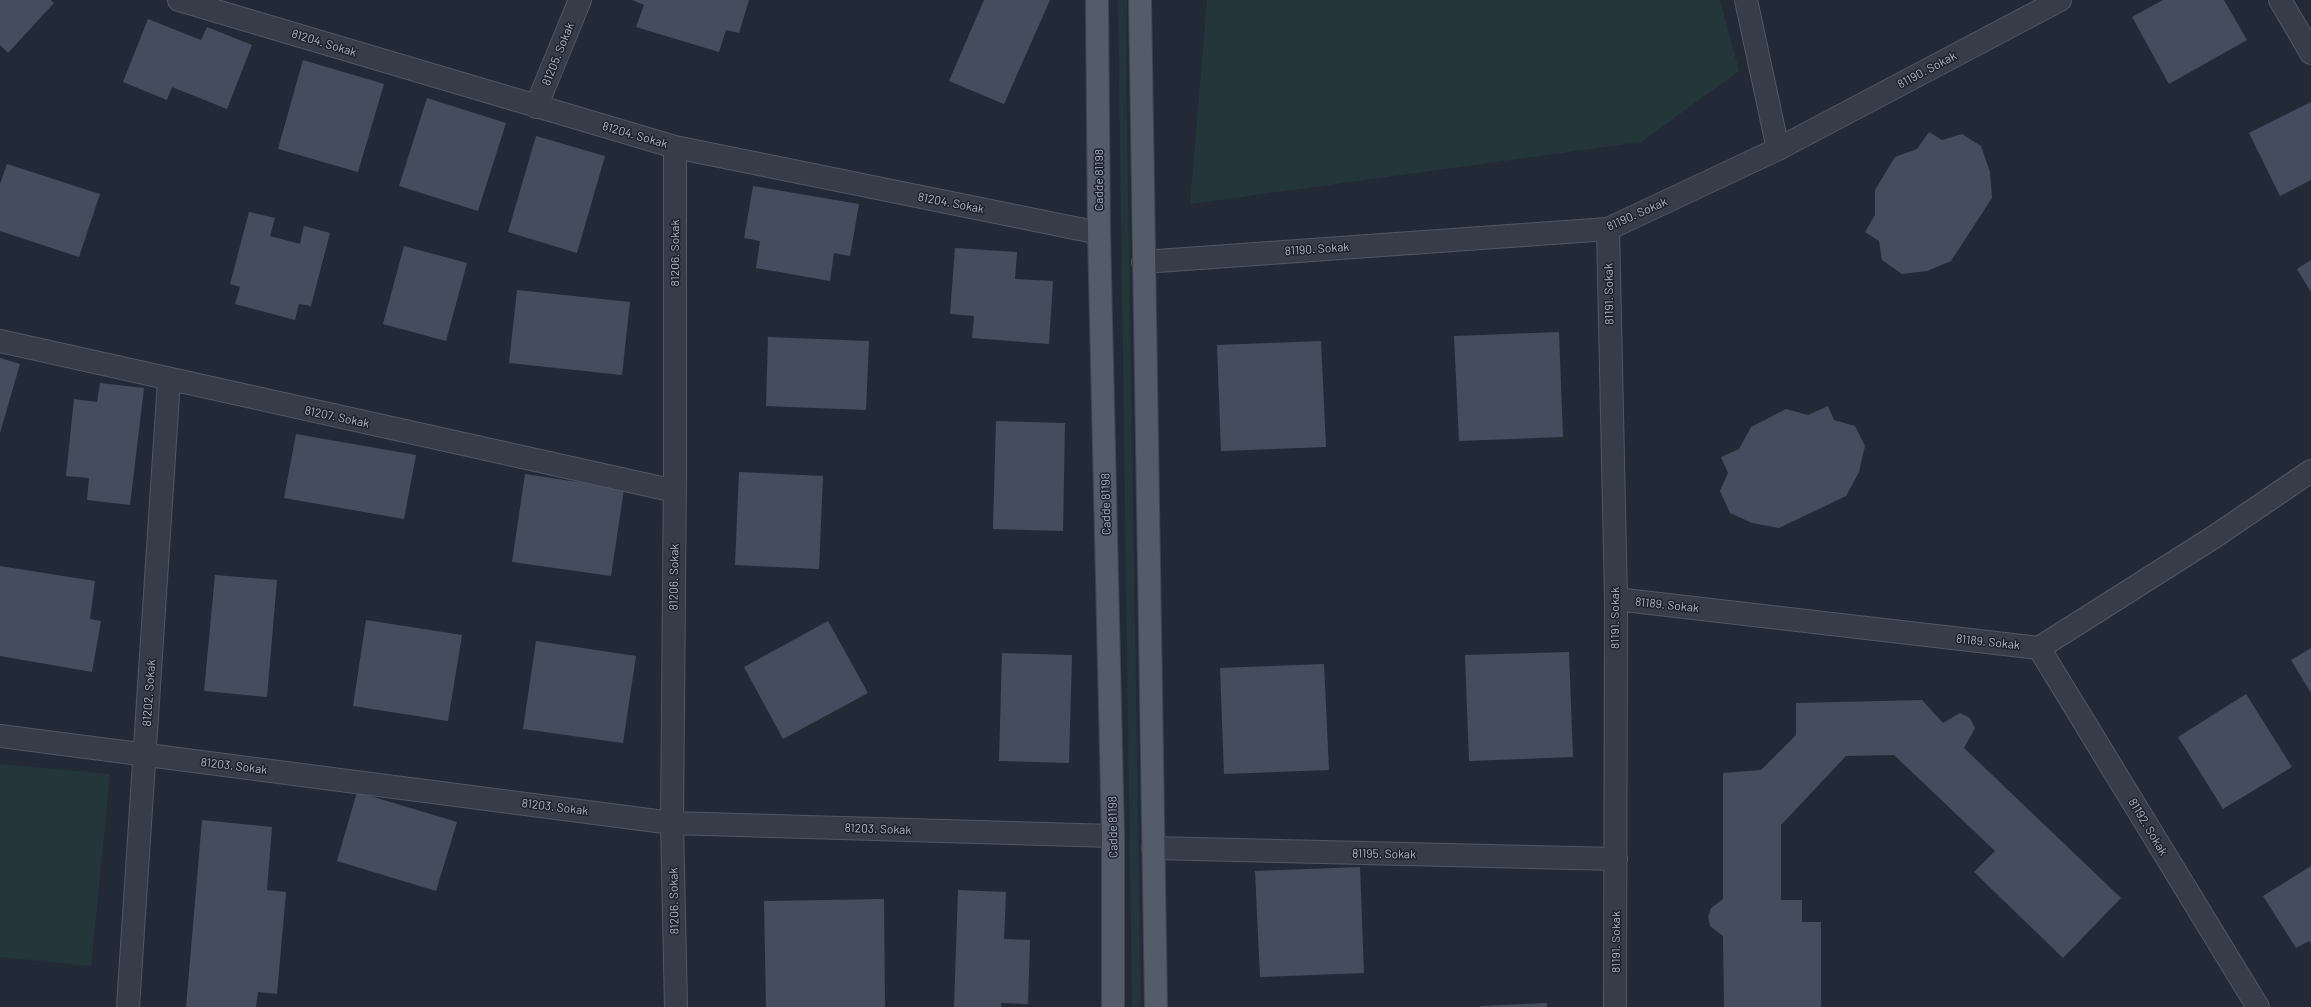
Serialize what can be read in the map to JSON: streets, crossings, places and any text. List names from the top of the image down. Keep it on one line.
{"streets":{"main road":["Cadde 81198"],"street":["81204. Sokak","81205. Sokak","81190. Sokak","81206. Sokak","81191. Sokak","81207. Sokak","81189. Sokak","81202. Sokak","81203. Sokak","81192. Sokak","81195. Sokak"]},"crossings":[["81204. Sokak","81205. Sokak"],["81204. Sokak","Cadde 81198"],["81204. Sokak","81206. Sokak"],["81190. Sokak","81191. Sokak"],["Cadde 81198","81203. Sokak"],["81206. Sokak","81207. Sokak"],["81206. Sokak","81203. Sokak"],["81191. Sokak","81189. Sokak"],["81191. Sokak","81195. Sokak"],["81207. Sokak","81202. Sokak"],["81189. Sokak","81192. Sokak"],["81202. Sokak","81203. Sokak"]]}
